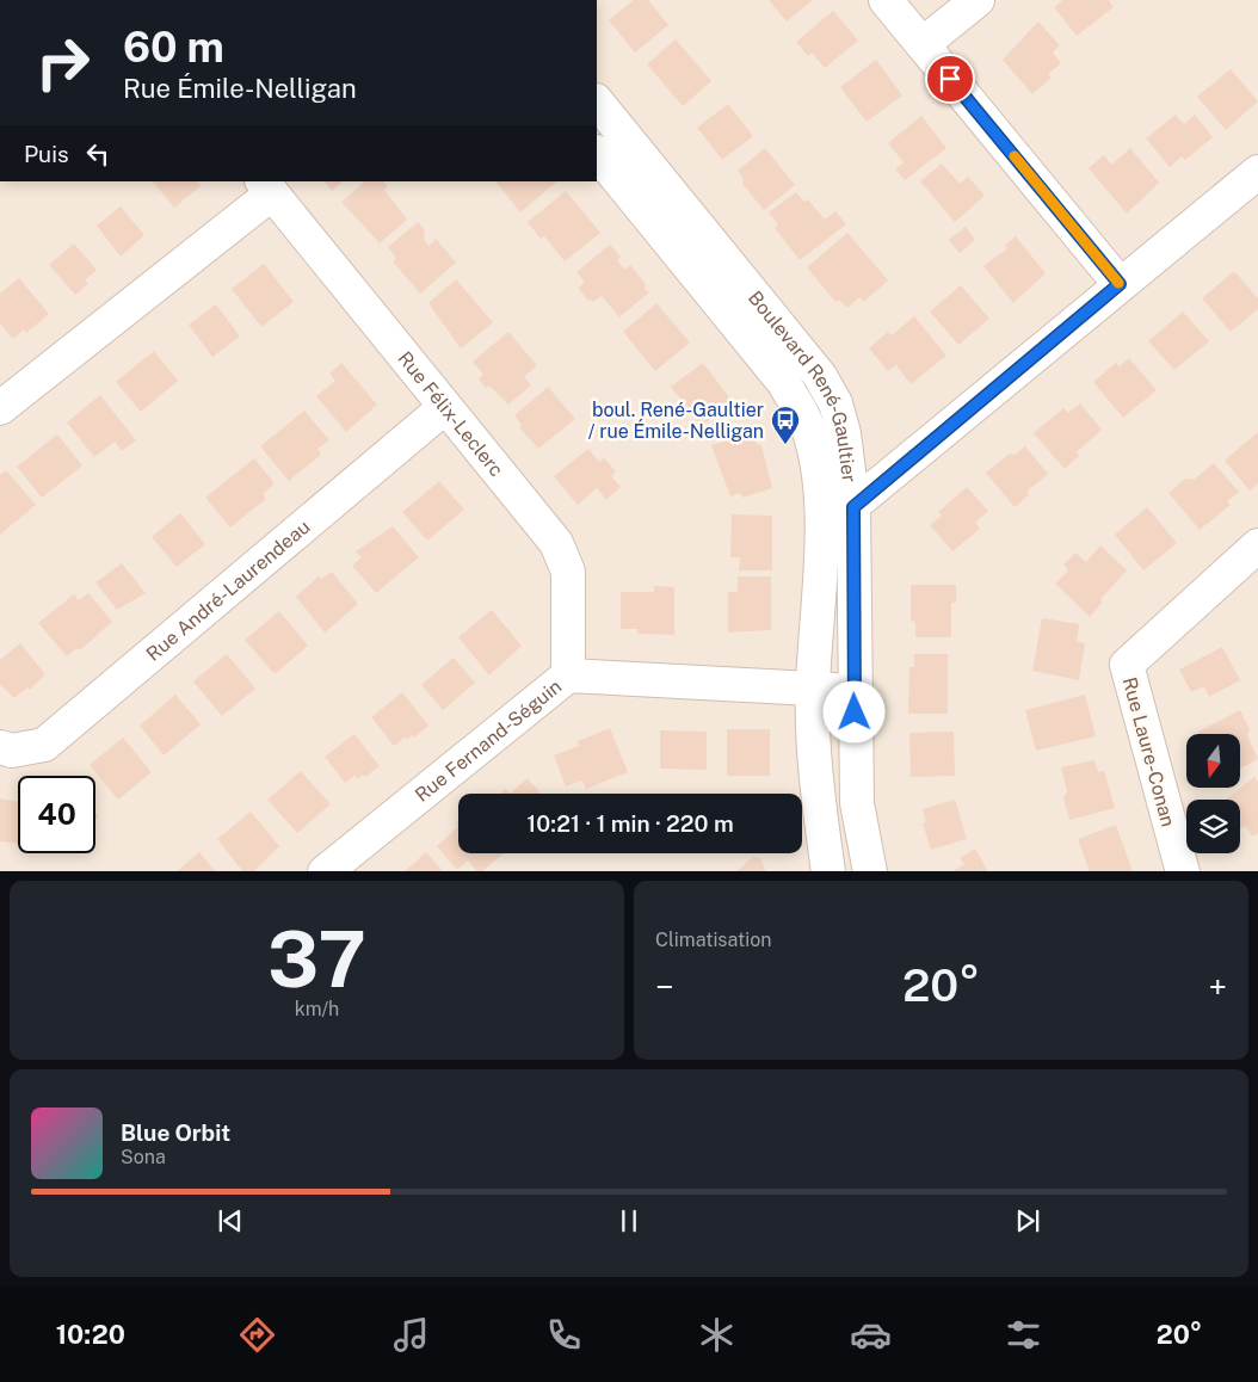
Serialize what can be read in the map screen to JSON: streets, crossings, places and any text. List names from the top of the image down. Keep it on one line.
{"streets":{"street":["Boulevard René-Gaultier","Rue Félix-Leclerc","Rue André-Laurendeau","Rue Fernand-Séguin","Rue Laure-Conan"]},"crossings":[["Boulevard René-Gaultier","Rue Fernand-Séguin"],["Rue Félix-Leclerc","Rue André-Laurendeau"],["Rue Félix-Leclerc","Rue Fernand-Séguin"]],"places":{"bus stop":["boul. René-Gaultier / rue Émile-Nelligan"]},"north":"bottom","page":{"turn":["60 m","Rue Émile-Nelligan"],"then":"Puis","limit":"40","trip":"10:21 · 1 min · 220 m","tile":[["37","km/h"],"Climatisation"],"heat":["−","20°","+"],"song":["Blue Orbit","Sona"],"tabs":["10:20","20°"]}}
